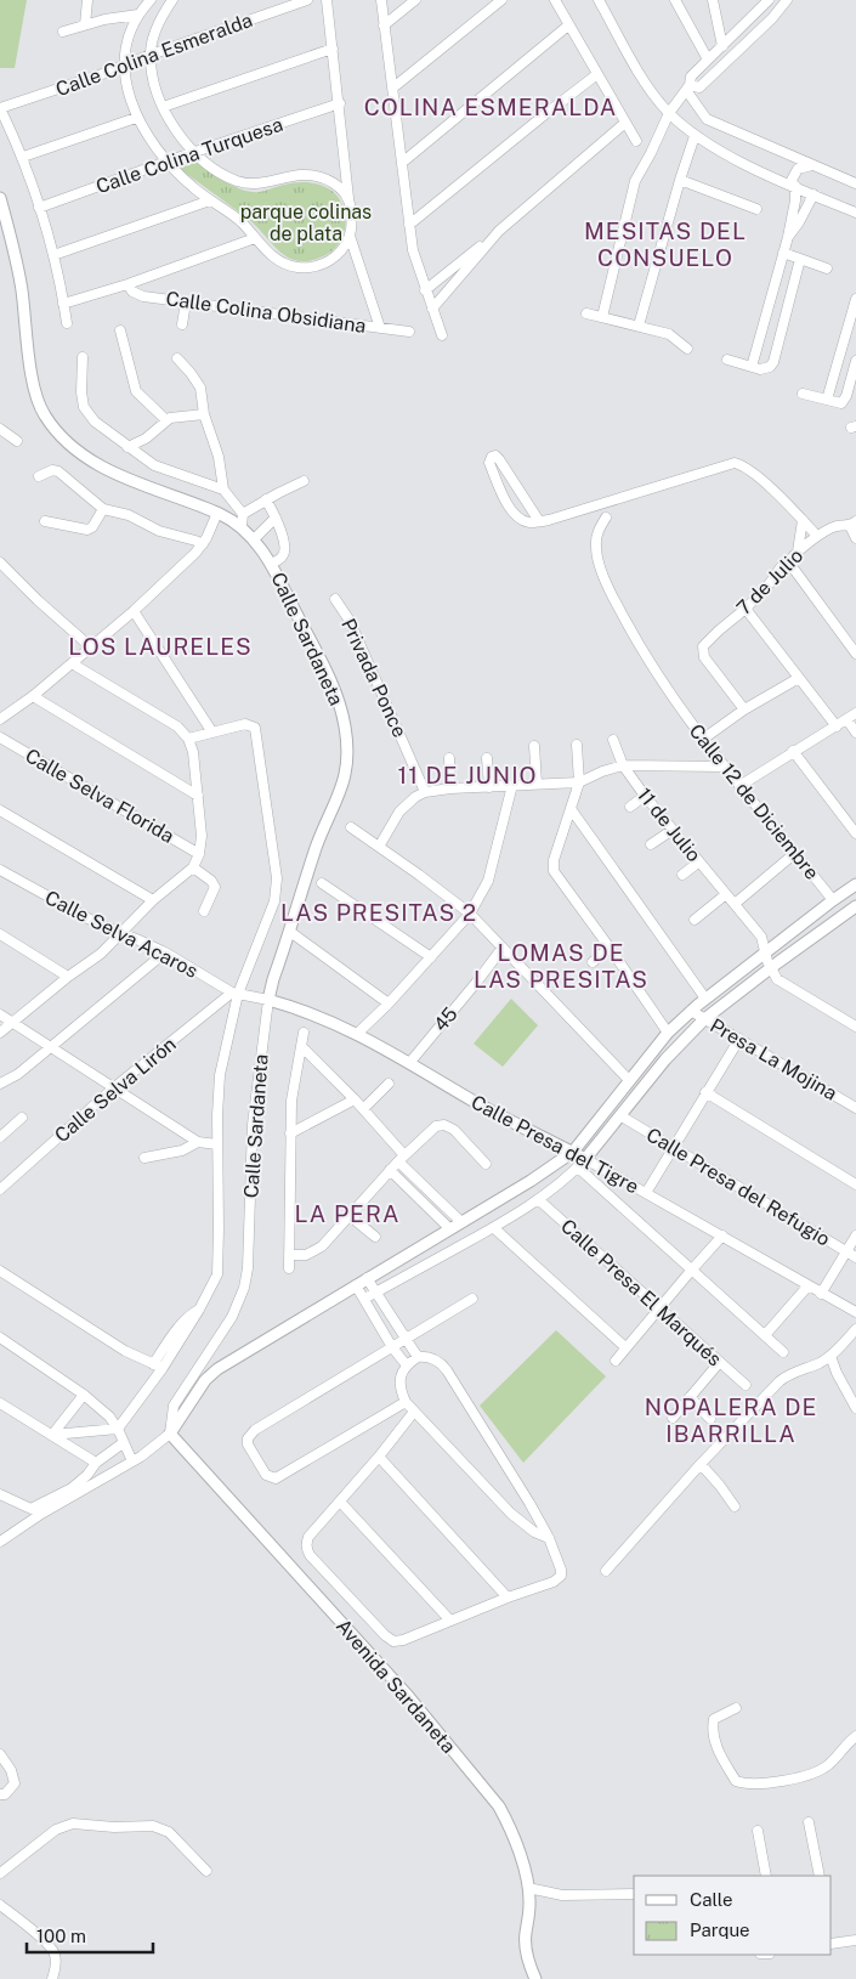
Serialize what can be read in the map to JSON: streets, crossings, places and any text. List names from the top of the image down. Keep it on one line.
{"streets":{"street":["Calle Colina Esmeralda","Calle Colina Turquesa","Calle Colina Obsidiana","7 de Julio","Calle Sardaneta","Privada Ponce","Calle Selva Florida","Calle 12 de Diciembre","11 de Julio","Calle Selva Acaros","45","Presa La Mojina","Calle Selva Lirón","Calle Presa del Tigre","Calle Presa del Refugio","Calle Presa El Marqués","Avenida Sardaneta"]},"crossings":[["Calle Sardaneta","Calle Presa del Tigre"],["Calle Sardaneta","Avenida Sardaneta"],["Calle Selva Acaros","Calle Selva Lirón"],["Calle Selva Acaros","Calle Presa del Tigre"],["45","Calle Presa del Tigre"],["Calle Selva Lirón","Calle Presa del Tigre"]],"districts":["COLINA ESMERALDA","MESITAS DEL CONSUELO","LOS LAURELES","11 DE JUNIO","LAS PRESITAS 2","LOMAS DE LAS PRESITAS","LA PERA","NOPALERA DE IBARRILLA"],"parks":["parque colinas de plata"],"legend":["Calle","Parque"],"scale_bar":"100 m"}
